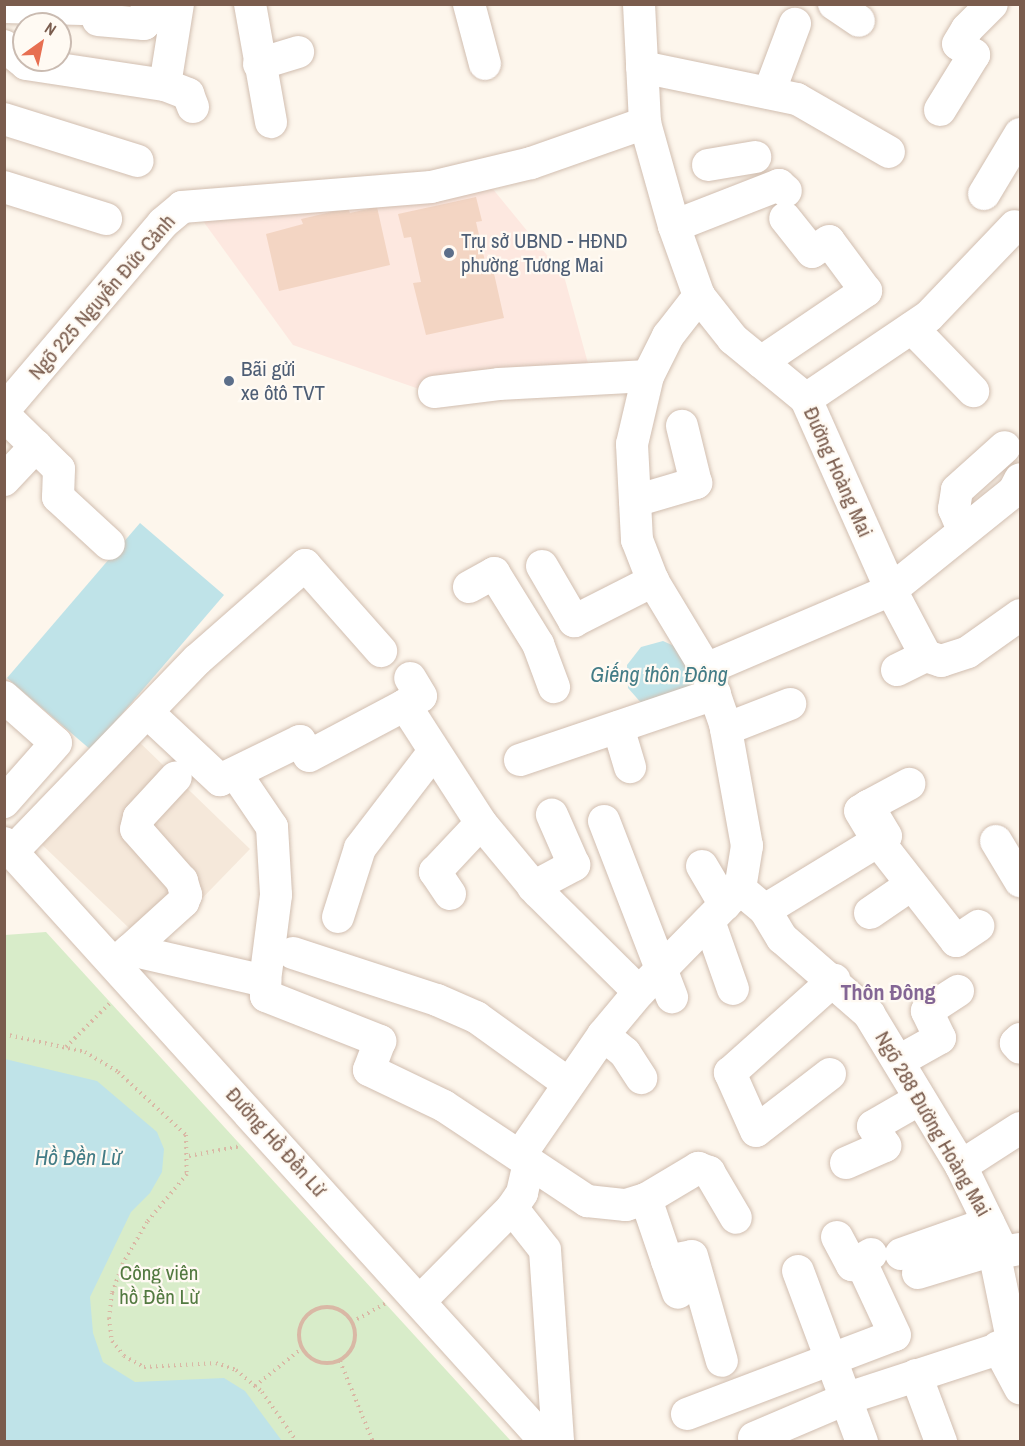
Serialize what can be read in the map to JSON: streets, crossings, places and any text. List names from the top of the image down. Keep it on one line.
{"streets":{"street":["Ngõ 225 Nguyễn Đức Cảnh","Đường Hoàng Mai","Ngõ 288 Đường Hoàng Mai","Đường Hồ Đền Lừ"]},"crossings":[["Ngõ 225 Nguyễn Đức Cảnh","Đường Hoàng Mai"]],"districts":["Thôn Đông"],"water":["Giếng thôn Đông","Hồ Đền Lừ"],"parks":["Công viên hồ Đền Lừ"],"places":["Trụ sở UBND - HĐND phường Tương Mai","Bãi gửi xe ôtô TVT"],"north":"top right"}
